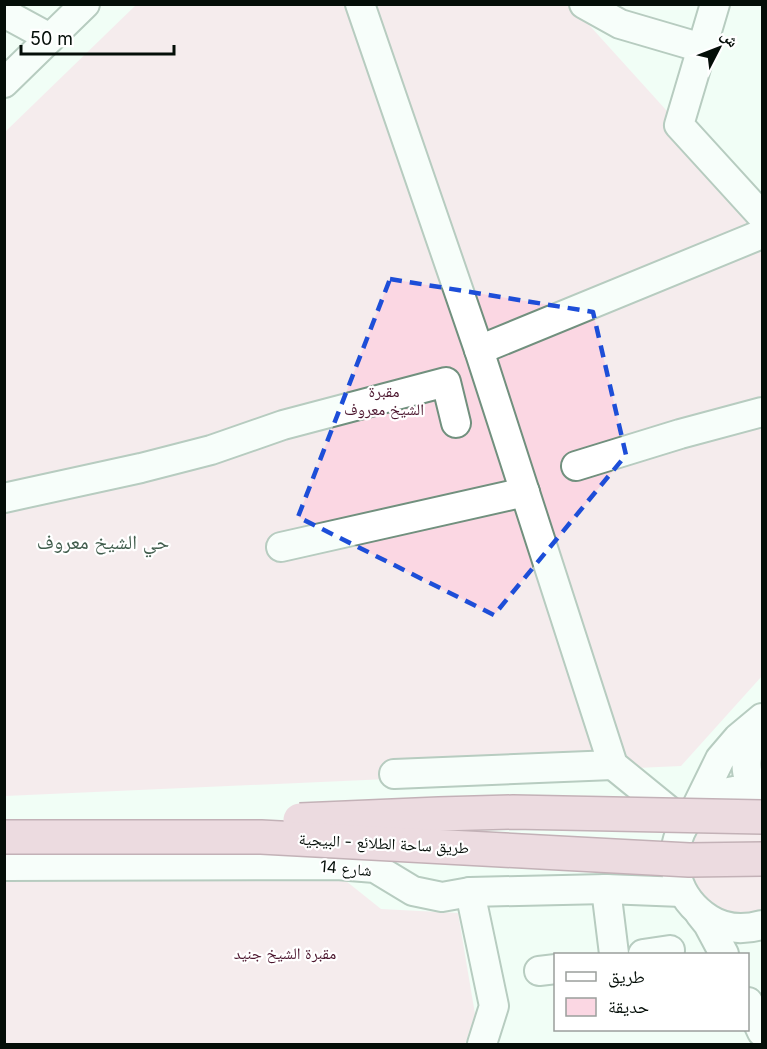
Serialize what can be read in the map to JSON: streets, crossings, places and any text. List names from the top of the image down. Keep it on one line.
{"streets":{"main road":["طريق ساحة الطلائع - البيجية"],"street":["شارع 14"]},"districts":["حي الشيخ معروف"],"parks":["مقبرة الشيخ معروف","مقبرة الشيخ جنيد"],"legend":["طريق","حديقة"],"scale_bar":"50 m","north":"top right"}
